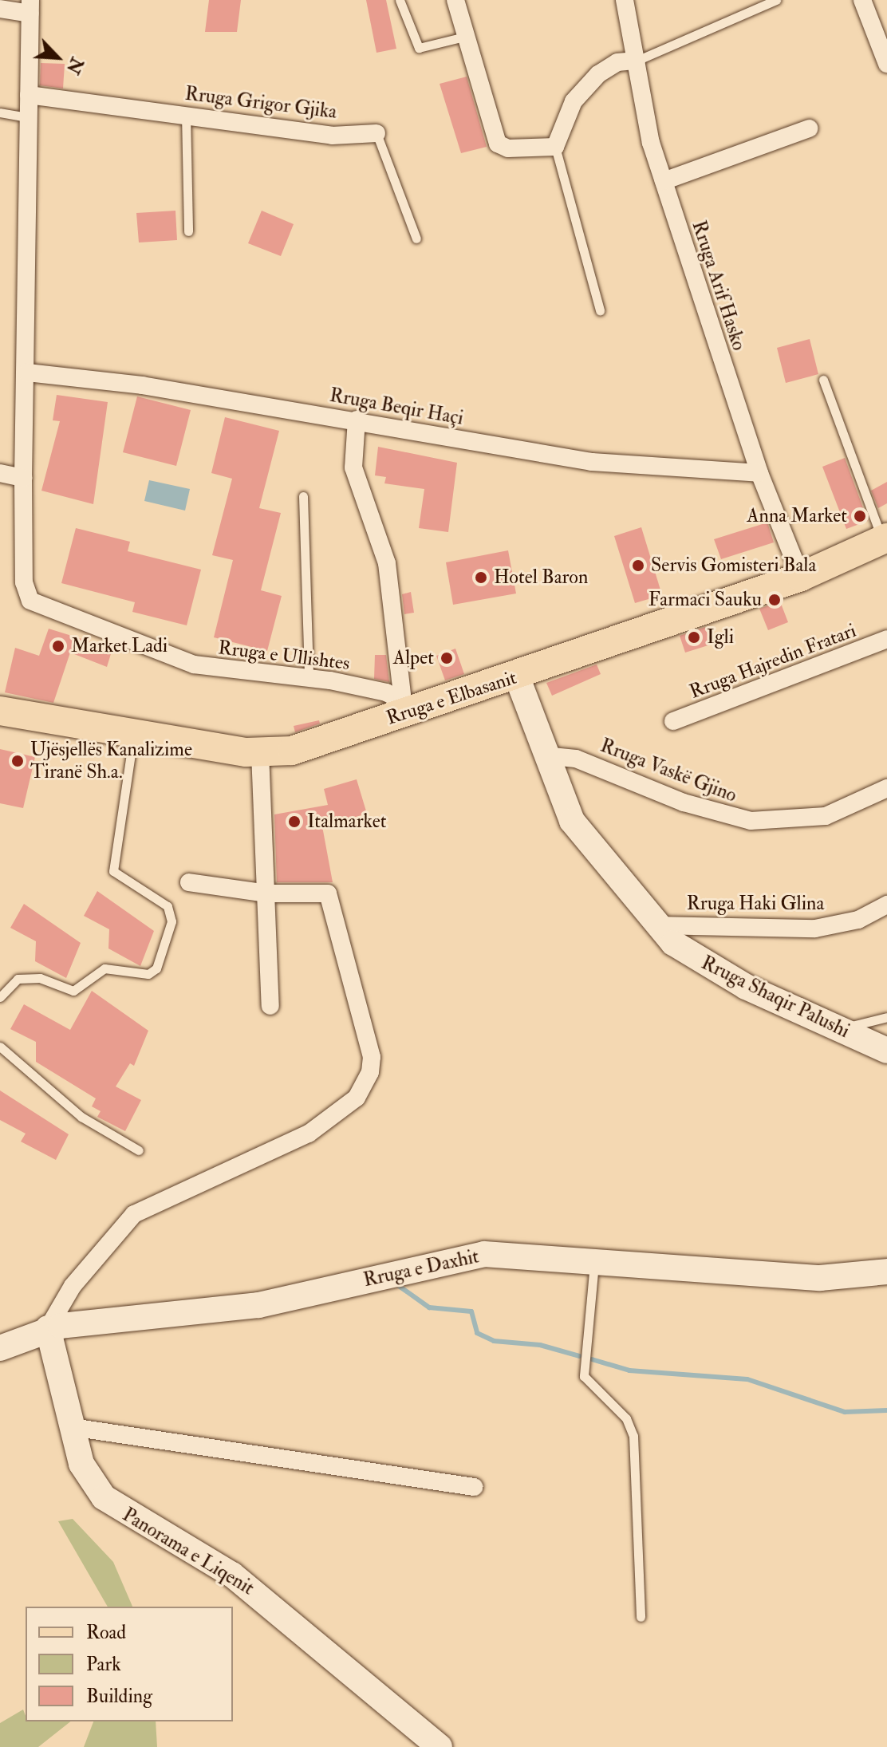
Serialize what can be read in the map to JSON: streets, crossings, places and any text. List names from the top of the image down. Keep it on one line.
{"streets":{"main road":["Rruga e Elbasanit"],"street":["Rruga Grigor Gjika","Rruga Arif Hasko","Rruga Beqir Haçi","Rruga e Ullishtes","Rruga Hajredin Fratari","Rruga Vaskë Gjino","Rruga Haki Glina","Rruga Shaqir Palushi","Rruga e Daxhit","Panorama e Liqenit"]},"crossings":[["Rruga Grigor Gjika","Rruga e Ullishtes"],["Rruga Arif Hasko","Rruga Beqir Haçi"],["Rruga Arif Hasko","Rruga e Elbasanit"],["Rruga Beqir Haçi","Rruga e Ullishtes"],["Rruga e Ullishtes","Rruga e Elbasanit"],["Rruga e Elbasanit","Rruga Shaqir Palushi"],["Rruga Vaskë Gjino","Rruga Shaqir Palushi"],["Rruga Haki Glina","Rruga Shaqir Palushi"],["Rruga e Daxhit","Panorama e Liqenit"]],"places":["Anna Market","Servis Gomisteri Bala","Hotel Baron","Farmaci Sauku","Igli","Market Ladi","Alpet","Ujësjellës Kanalizime Tiranë Sh.a.","Italmarket"],"legend":["Road","Park","Building"],"north":"bottom right"}
